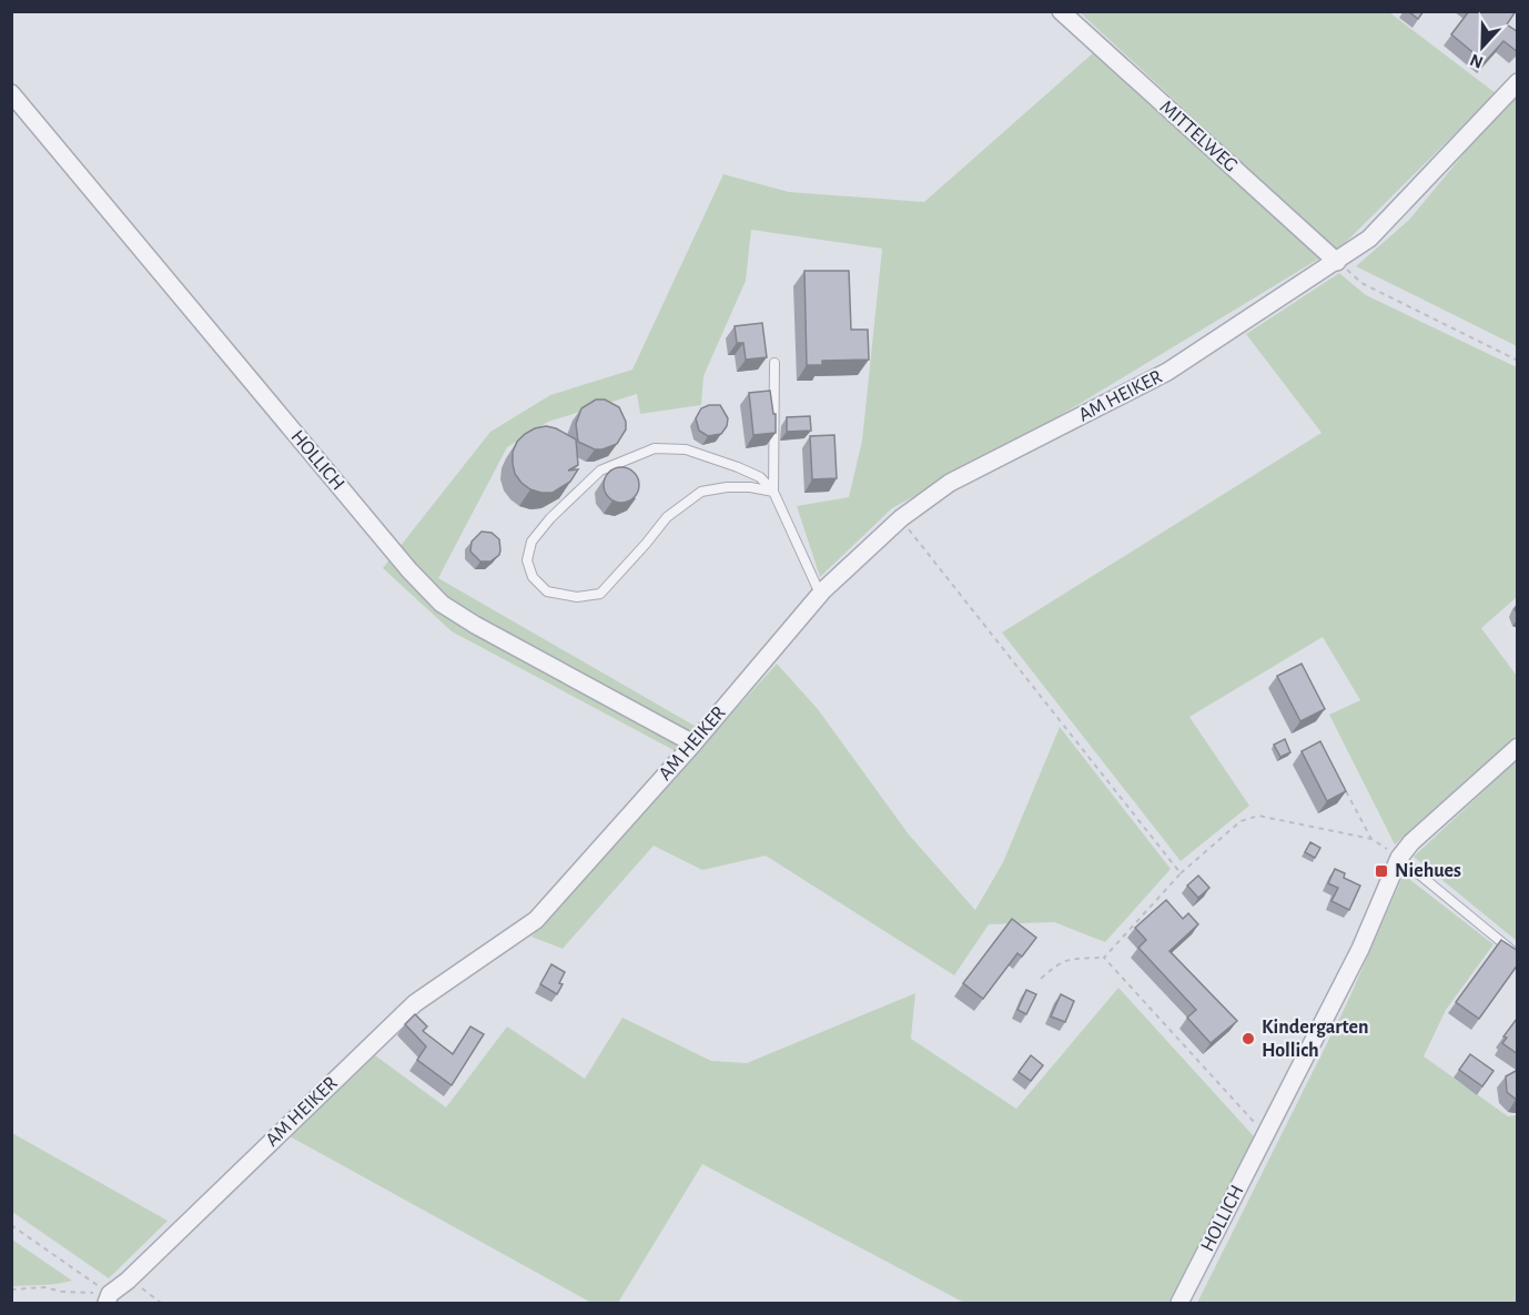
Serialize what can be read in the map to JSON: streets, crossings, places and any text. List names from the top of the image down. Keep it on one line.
{"streets":{"street":["MITTELWEG","AM HEIKER","HOLLICH"]},"crossings":[["MITTELWEG","AM HEIKER"],["AM HEIKER","HOLLICH"]],"places":{"transit":["Niehues"],"other":["Kindergarten Hollich"]},"north":"bottom"}
